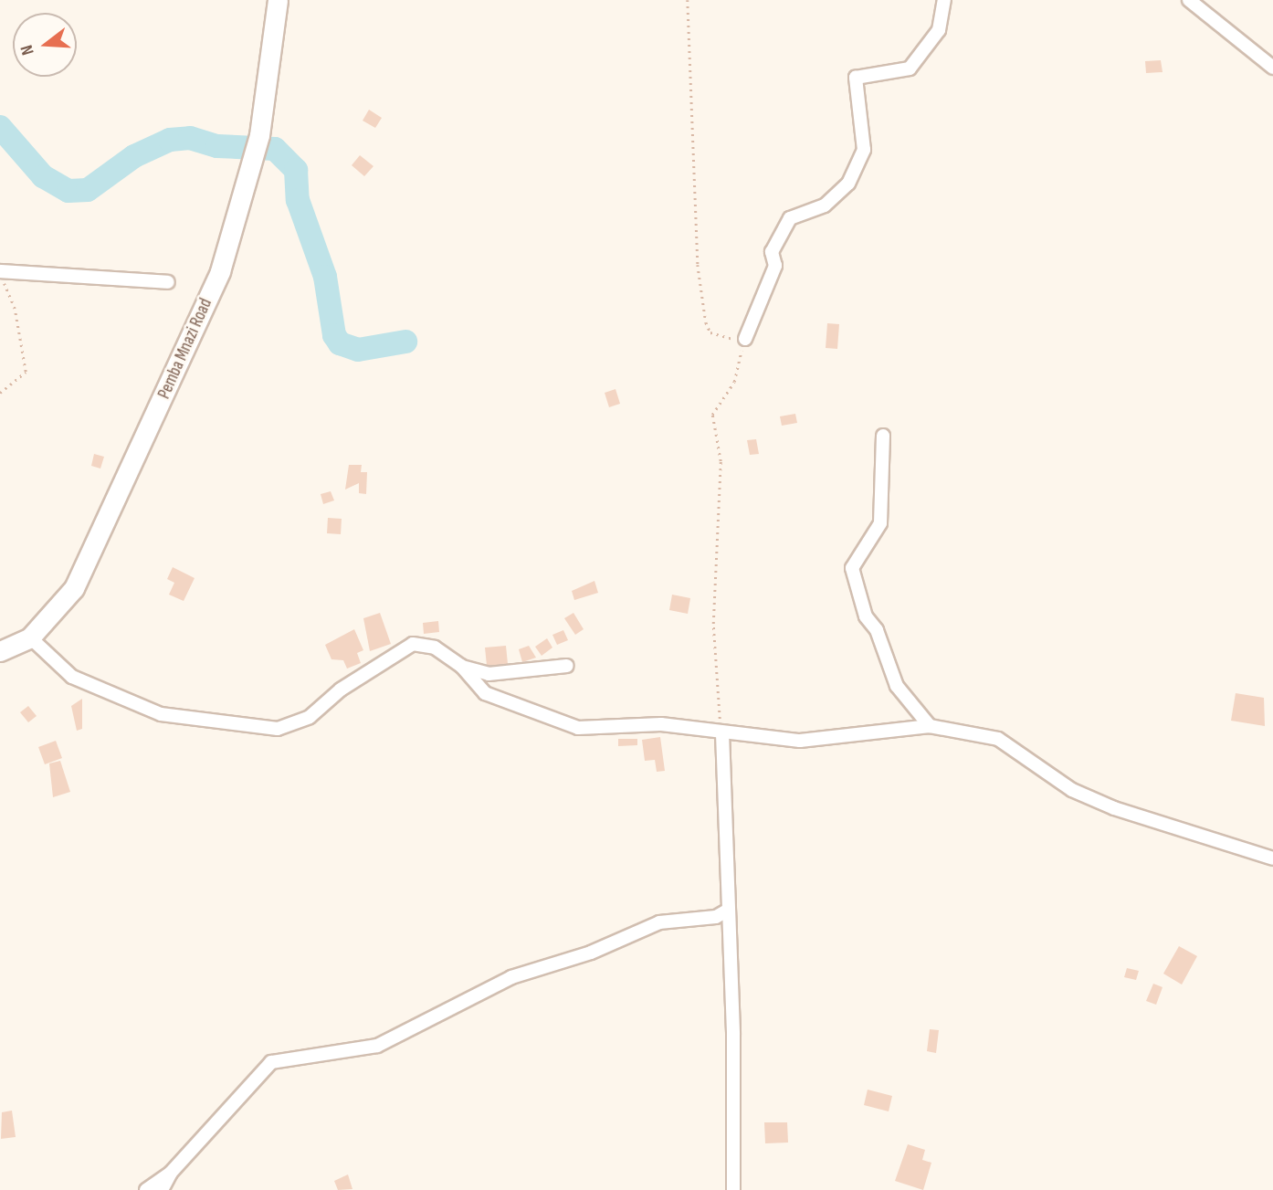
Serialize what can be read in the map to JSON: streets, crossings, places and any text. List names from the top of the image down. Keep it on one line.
{"streets":{"main road":["Pemba Mnazi Road"]},"north":"left"}
